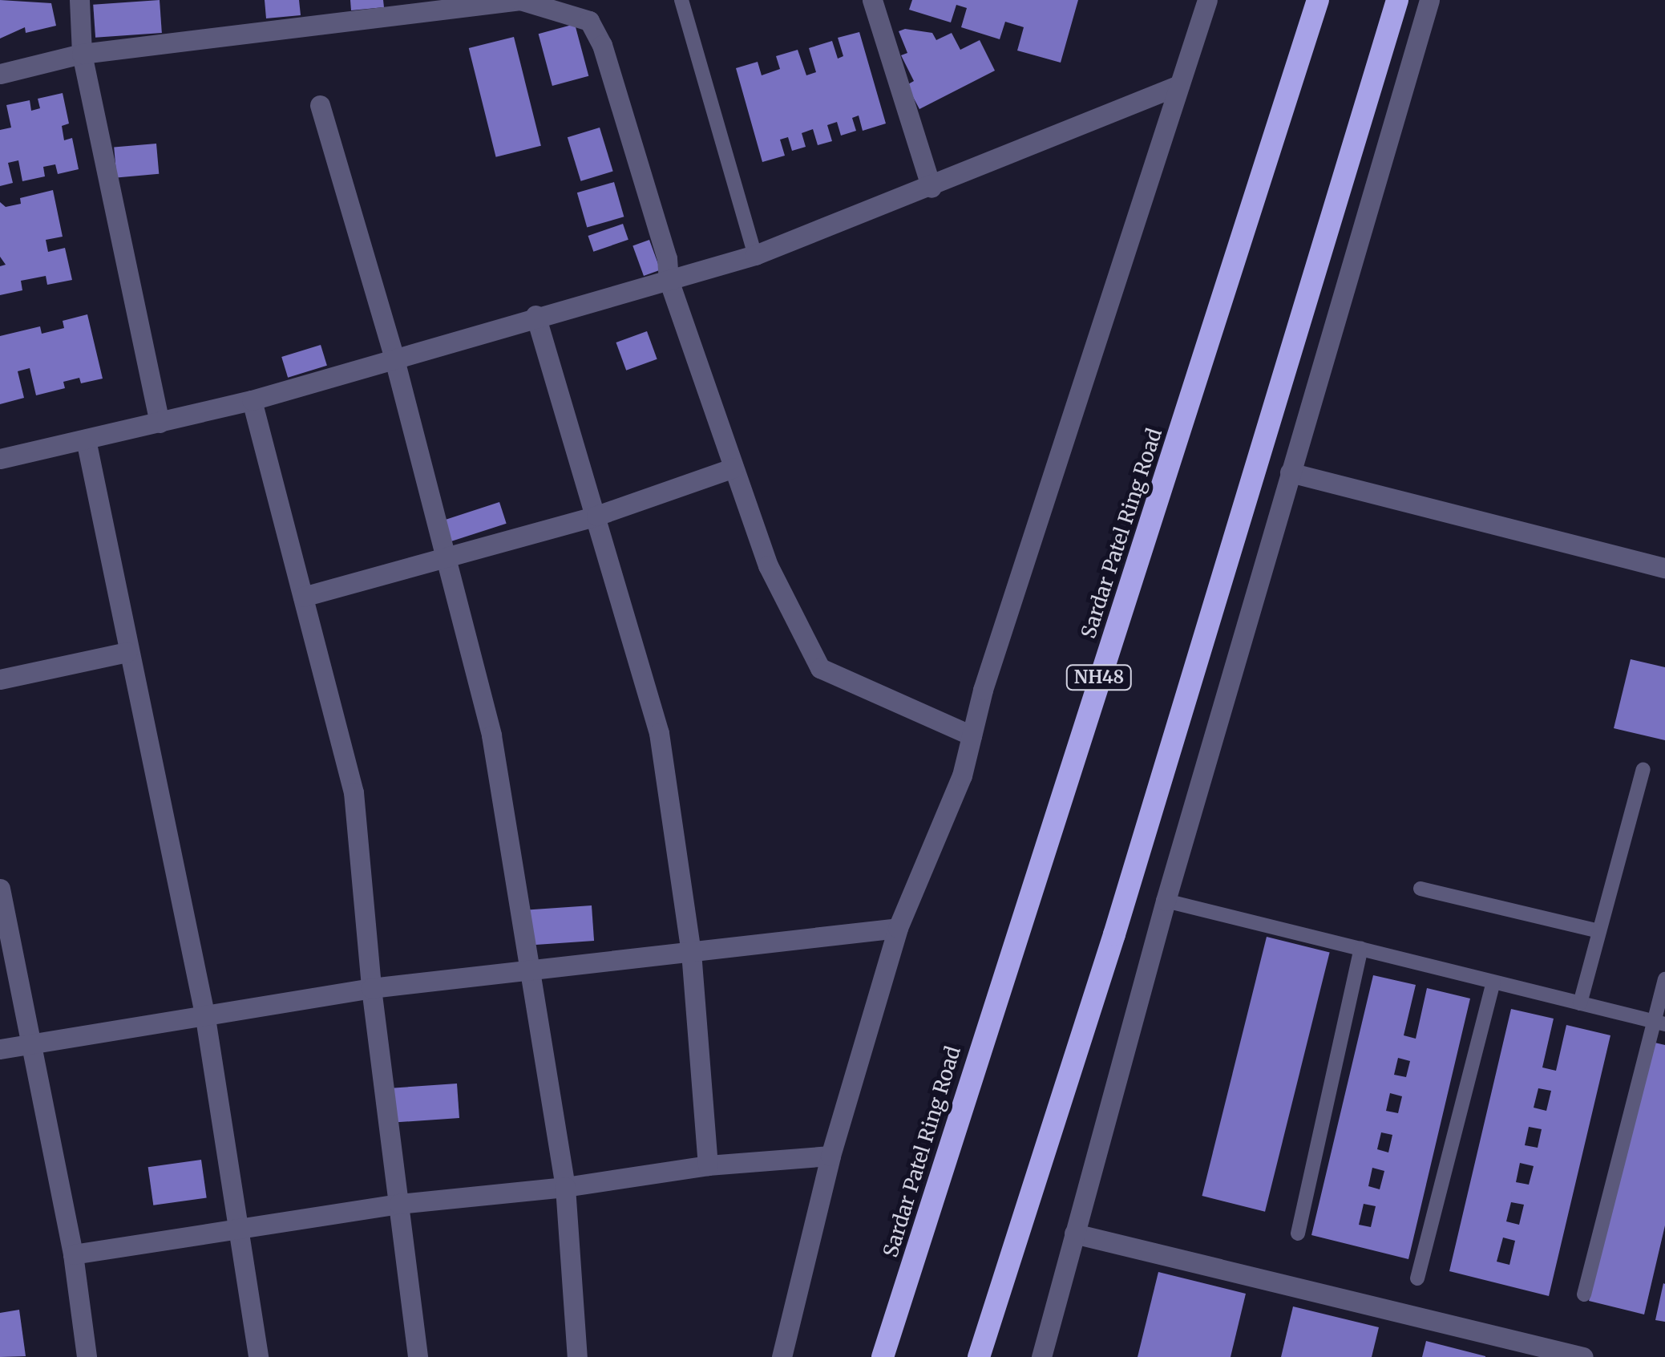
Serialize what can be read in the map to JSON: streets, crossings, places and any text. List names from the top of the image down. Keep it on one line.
{"streets":{"highway":["Sardar Patel Ring Road","NH48"]}}
